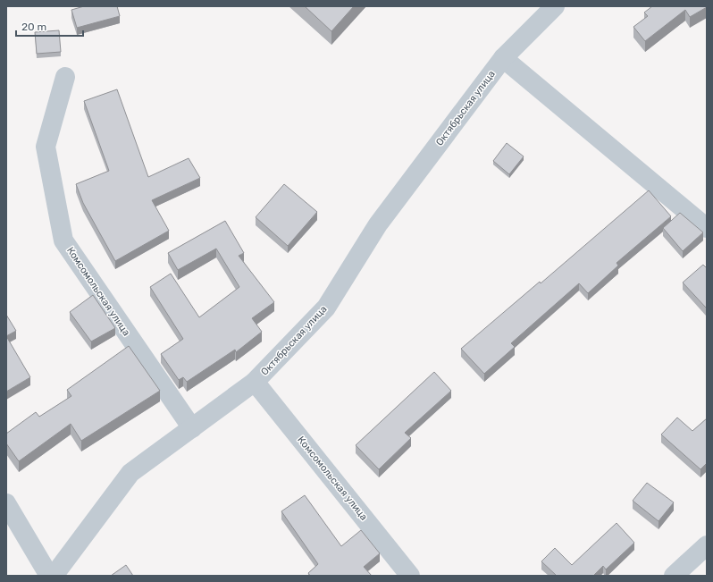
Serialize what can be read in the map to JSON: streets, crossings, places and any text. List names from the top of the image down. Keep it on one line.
{"streets":{"street":["Октябрьская улица","Комсомольская улица"]},"crossings":[["Октябрьская улица","Комсомольская улица"]],"scale_bar":"20 m"}
